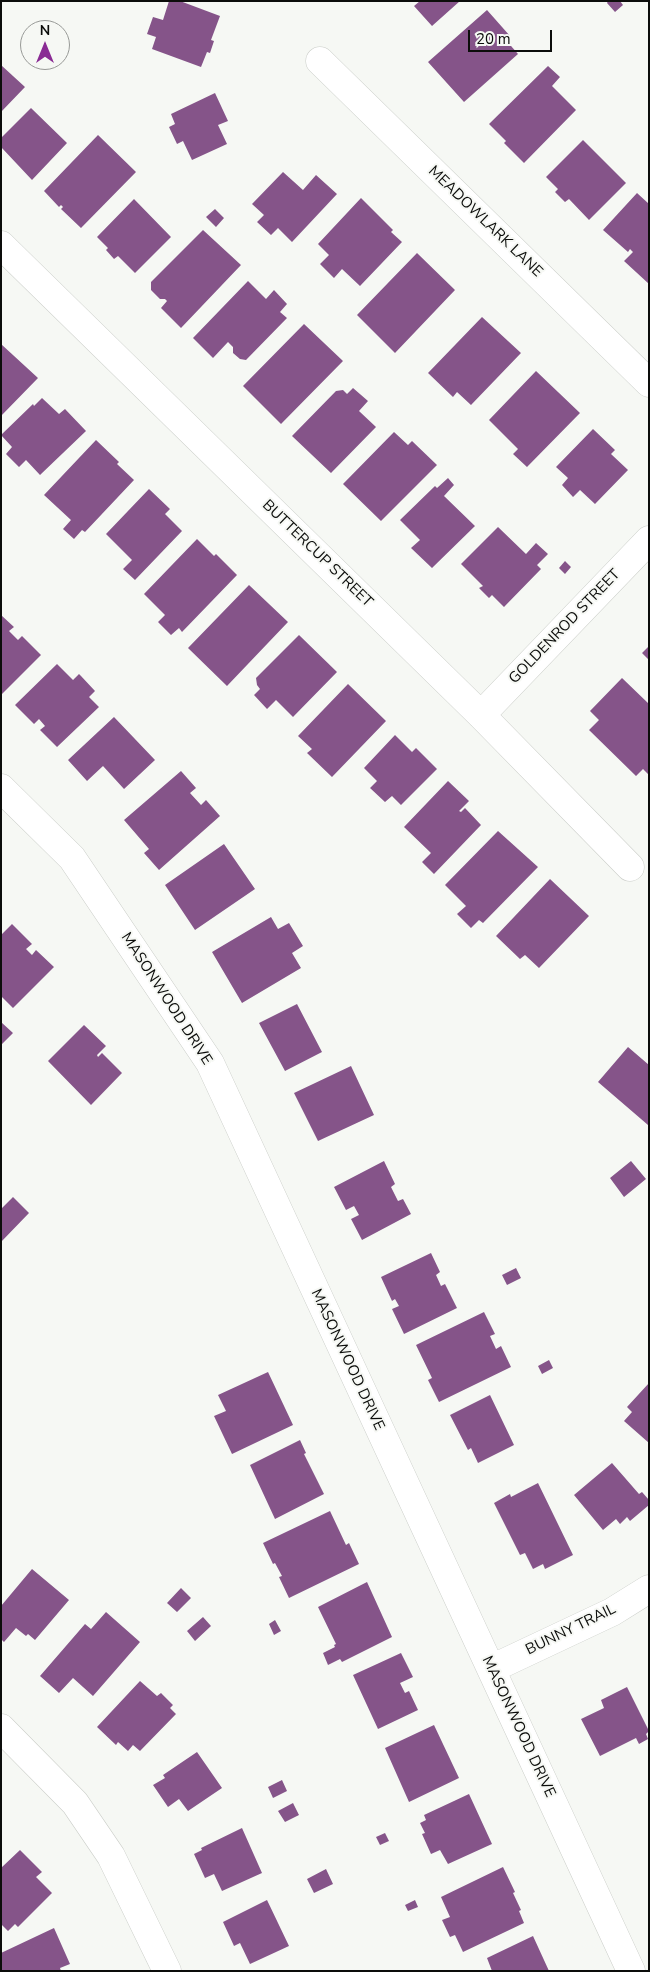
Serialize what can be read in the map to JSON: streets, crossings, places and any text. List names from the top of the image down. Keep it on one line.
{"streets":{"street":["MEADOWLARK LANE","BUTTERCUP STREET","GOLDENROD STREET","MASONWOOD DRIVE","BUNNY TRAIL"]},"crossings":[["BUTTERCUP STREET","GOLDENROD STREET"],["MASONWOOD DRIVE","BUNNY TRAIL"]],"scale_bar":"20 m","north":"top"}
